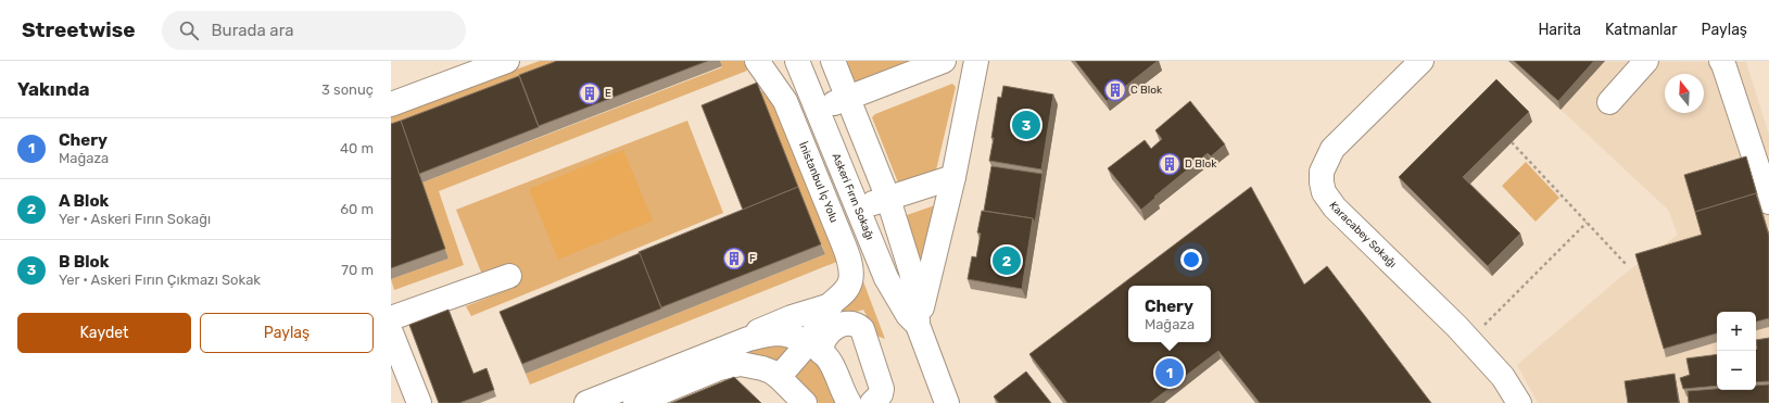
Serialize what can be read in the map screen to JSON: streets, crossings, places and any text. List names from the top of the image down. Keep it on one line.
{"streets":{"street":["İnistanbul İç Yolu","Askeri Fırın Sokağı","Karacabey Sokağı"]},"places":{"building":["C Blok","E","D Blok","F"]},"north":"top","page":{"header":"Streetwise","search":"Burada ara","nav":["Harita","Katmanlar","Paylaş"],"heading":["Yakında","3 sonuç"],"pins":["3","2","1"],"list":[{"mark":"1","name":"Chery","note":"Mağaza","value":"40 m"},{"mark":"2","name":"A Blok","note":"Yer · Askeri Fırın Sokağı","value":"60 m"},{"mark":"3","name":"B Blok","note":"Yer · Askeri Fırın Çıkmazı Sokak","value":"70 m"}],"popup":["Chery","Mağaza"],"buttons":["Kaydet","Paylaş"],"map_buttons":["+","−"]}}
